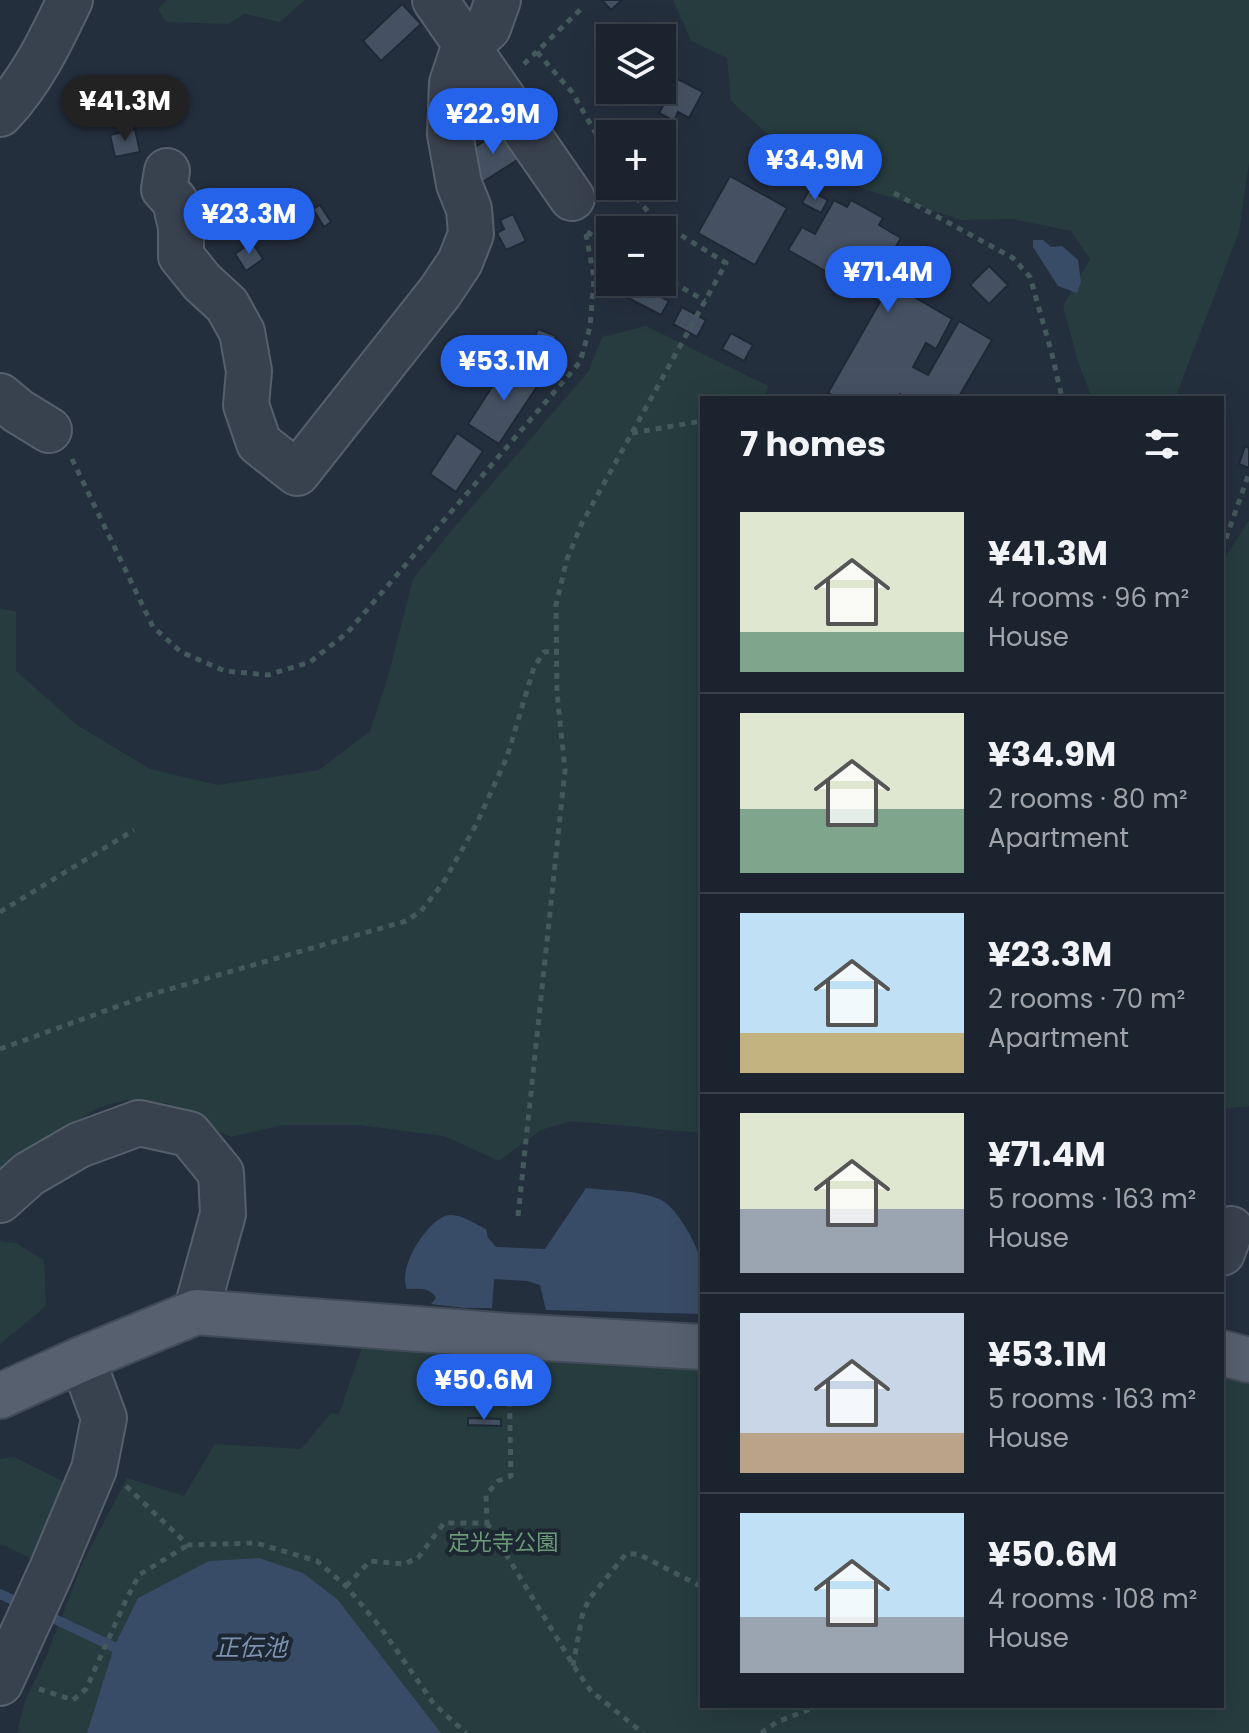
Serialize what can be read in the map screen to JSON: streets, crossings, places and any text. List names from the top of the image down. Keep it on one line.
{"water":["正伝池"],"parks":["定光寺公園"],"page":{"map_buttons":["+","−"],"price":["¥41.3M","¥22.9M","¥34.9M","¥23.3M","¥71.4M","¥53.1M","¥50.6M"],"heading":"7 homes","list":[{"name":"¥41.3M","note":"4 rooms · 96 m² · House"},{"name":"¥34.9M","note":"2 rooms · 80 m² · Apartment"},{"name":"¥23.3M","note":"2 rooms · 70 m² · Apartment"},{"name":"¥71.4M","note":"5 rooms · 163 m² · House"},{"name":"¥53.1M","note":"5 rooms · 163 m² · House"},{"name":"¥50.6M","note":"4 rooms · 108 m² · House"}]}}
